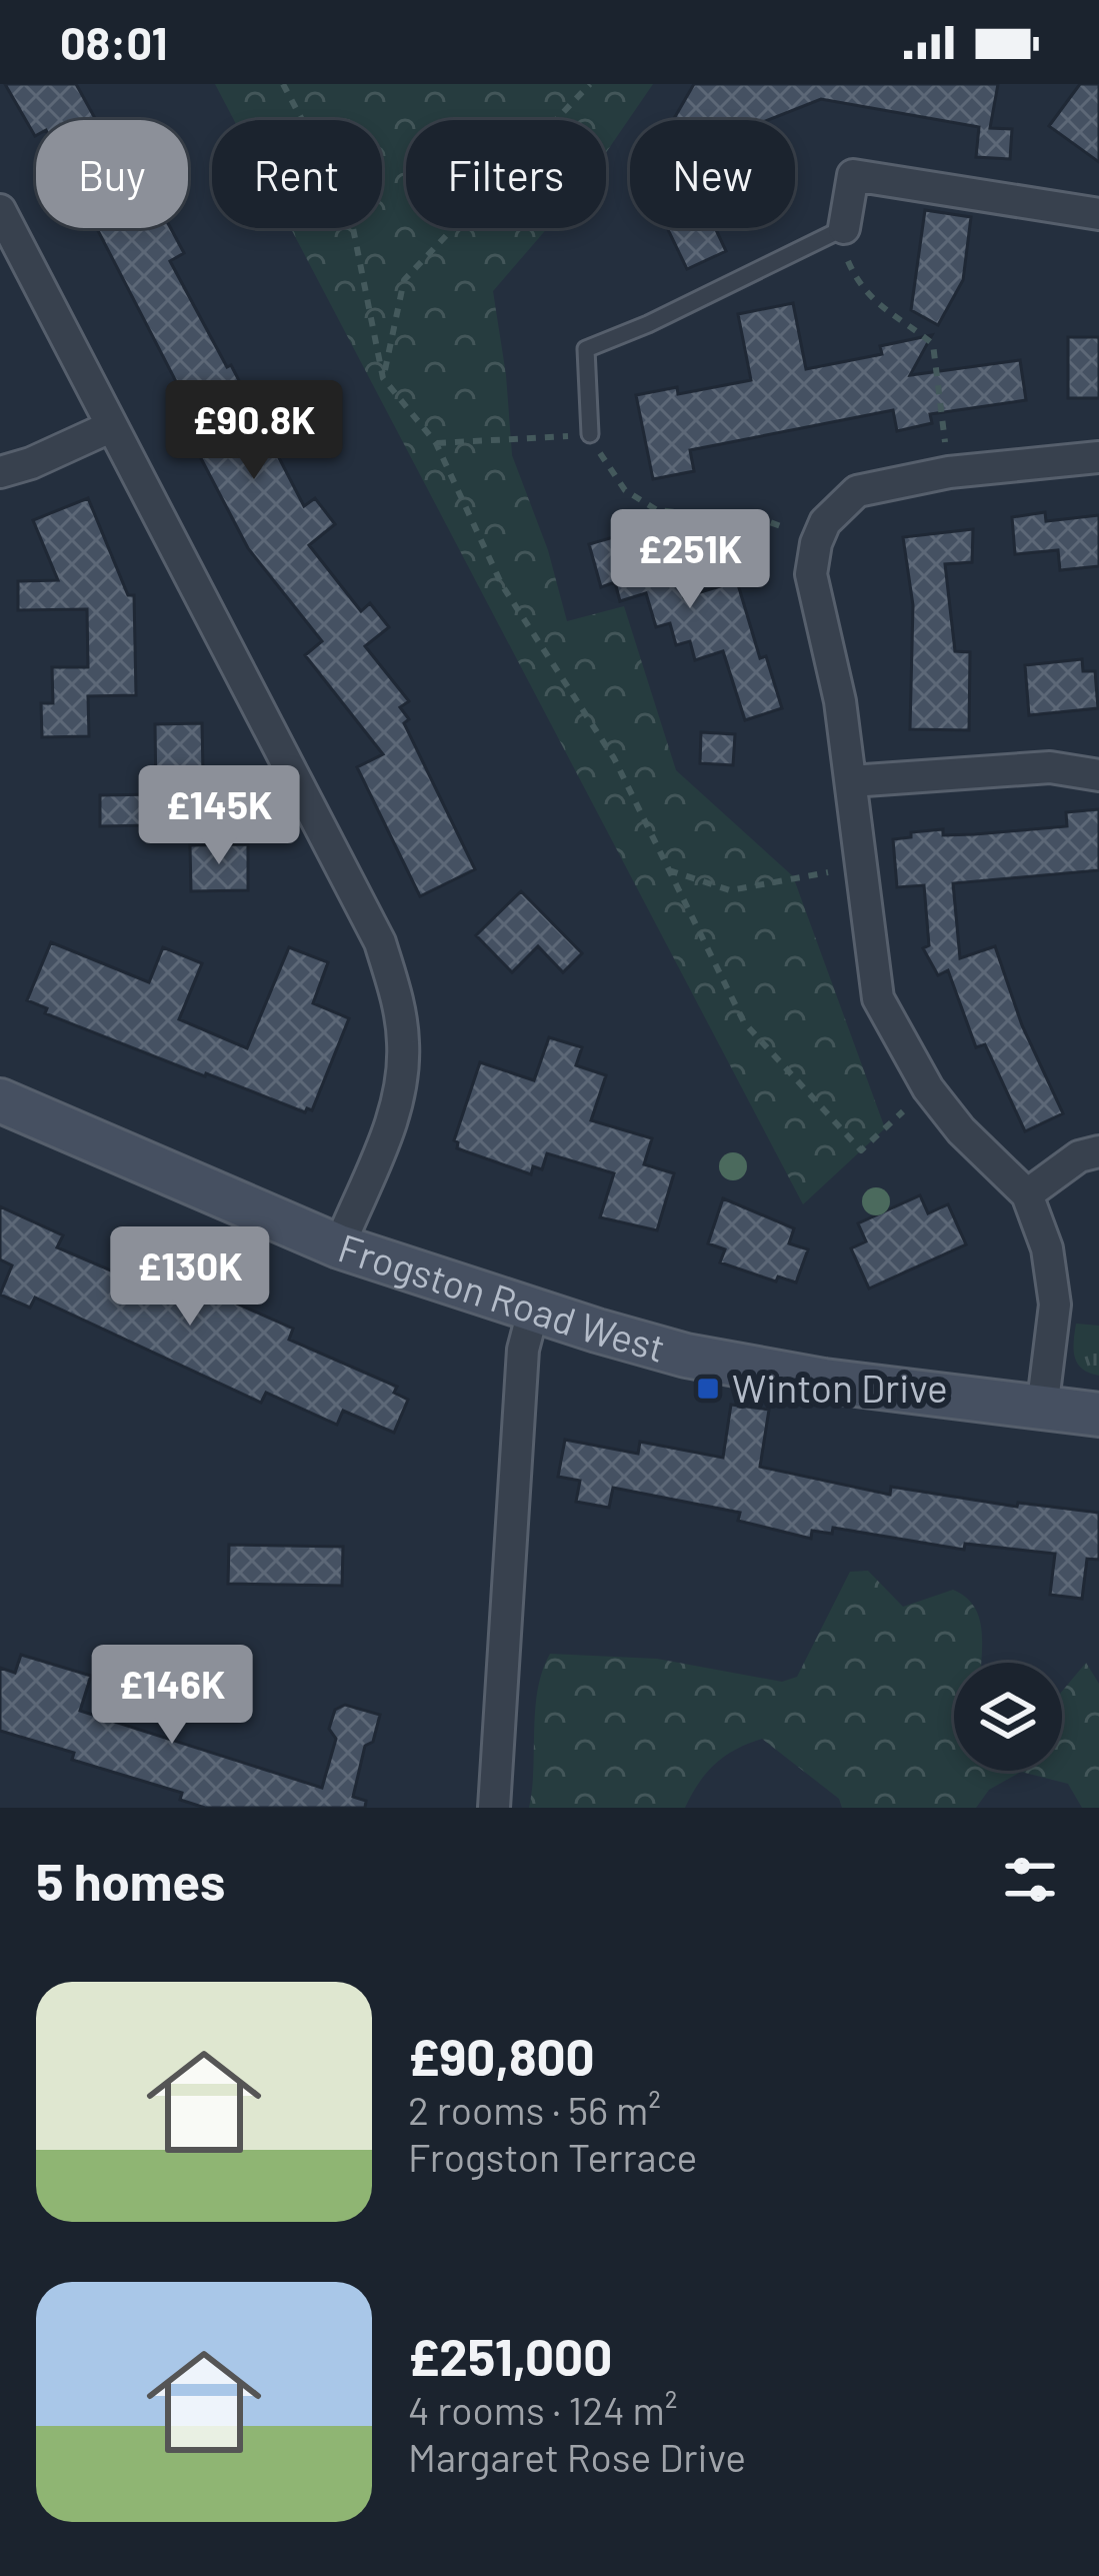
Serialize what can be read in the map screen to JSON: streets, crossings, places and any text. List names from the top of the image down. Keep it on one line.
{"streets":{"main road":["Frogston Road West"]},"places":{"transit":["Winton Drive"]},"page":{"status":"08:01","chip":["Buy","Rent","Filters","New"],"price":["£90.8K","£251K","£145K","£130K","£146K"],"heading":"5 homes","list":[{"name":"£90,800","note":"2 rooms · 56 m² · Frogston Terrace"},{"name":"£251,000","note":"4 rooms · 124 m² · Margaret Rose Drive"}]}}
